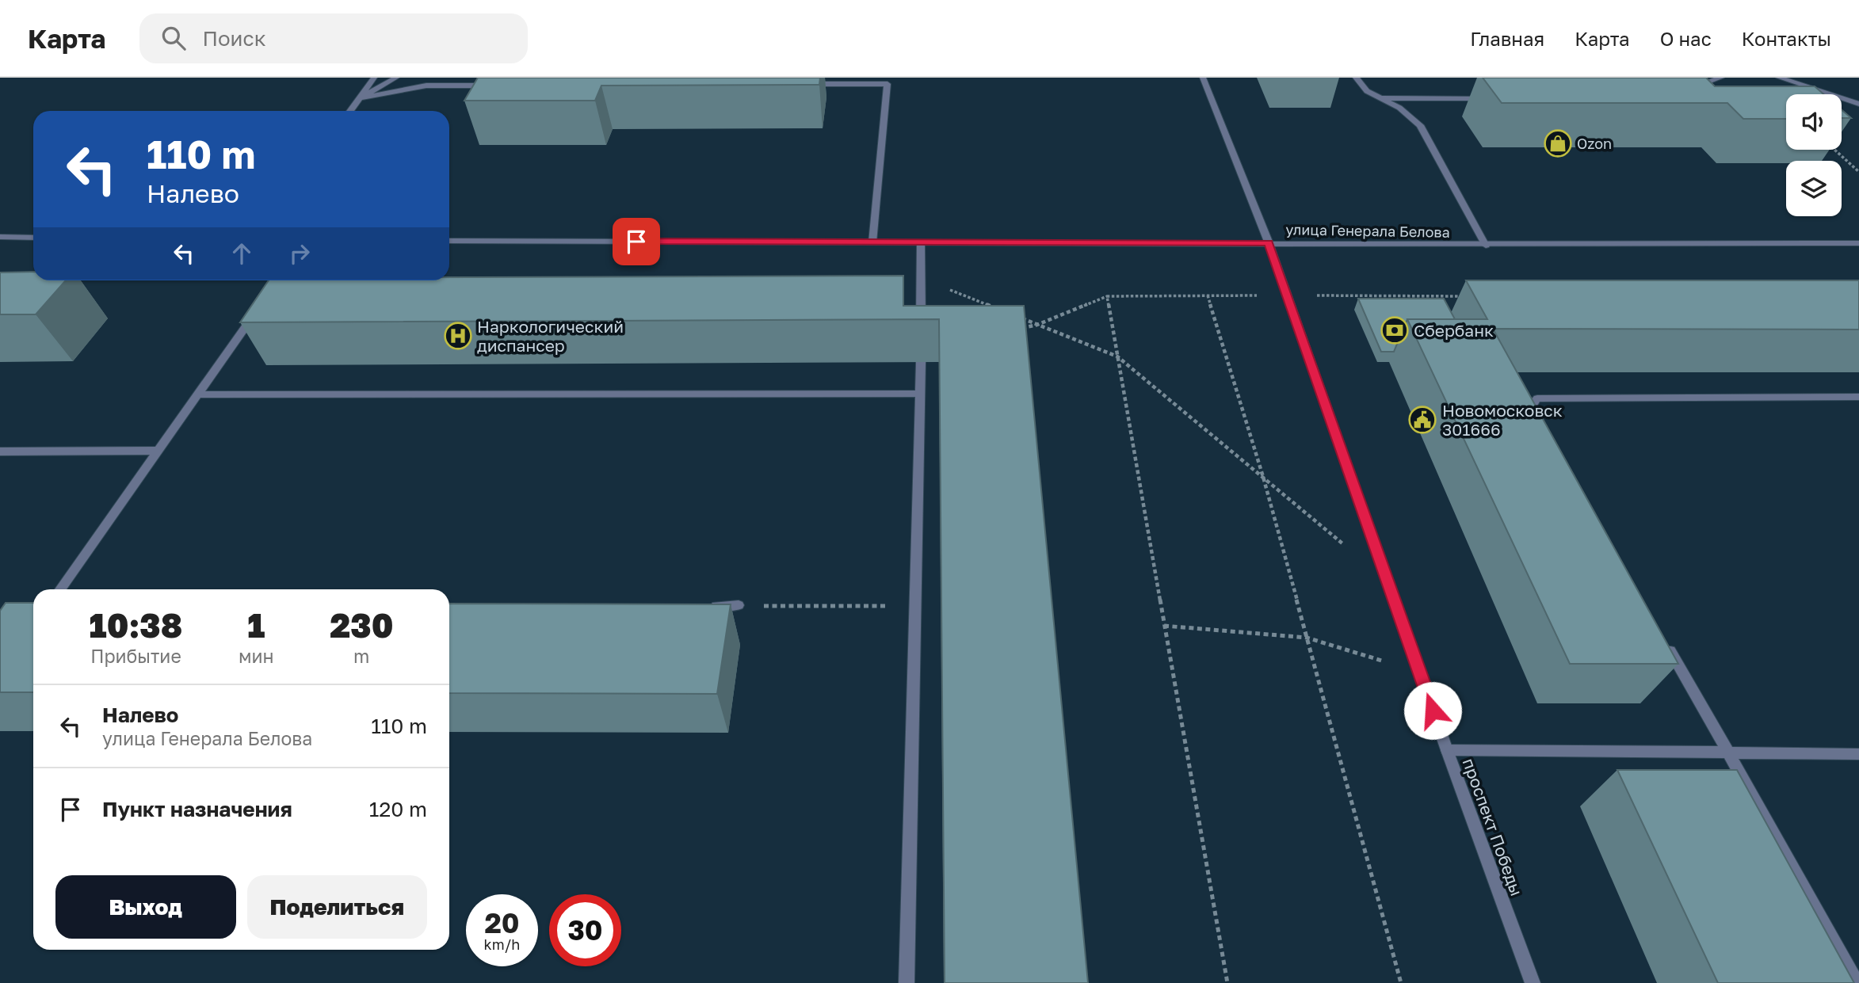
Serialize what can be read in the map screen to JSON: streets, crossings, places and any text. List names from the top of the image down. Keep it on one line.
{"streets":{"street":["улица Генерала Белова","проспект Победы"]},"crossings":[["улица Генерала Белова","проспект Победы"]],"places":{"shop":["Ozon"],"bank":["Сбербанк"],"hospital":["Наркологический диспансер"],"public building":["Новомосковск 301666"]},"page":{"header":"Карта","search":"Поиск","nav":["Главная","Карта","О нас","Контакты"],"turn":["110 m","Налево"],"eta":["10:38","Прибытие","1","мин","230","m"],"list":[{"name":"Налево","note":"улица Генерала Белова","value":"110 m"},{"name":"Пункт назначения","value":"120 m"}],"buttons":["Выход","Поделиться"],"speed":"20 km/h","limit":"30"}}
